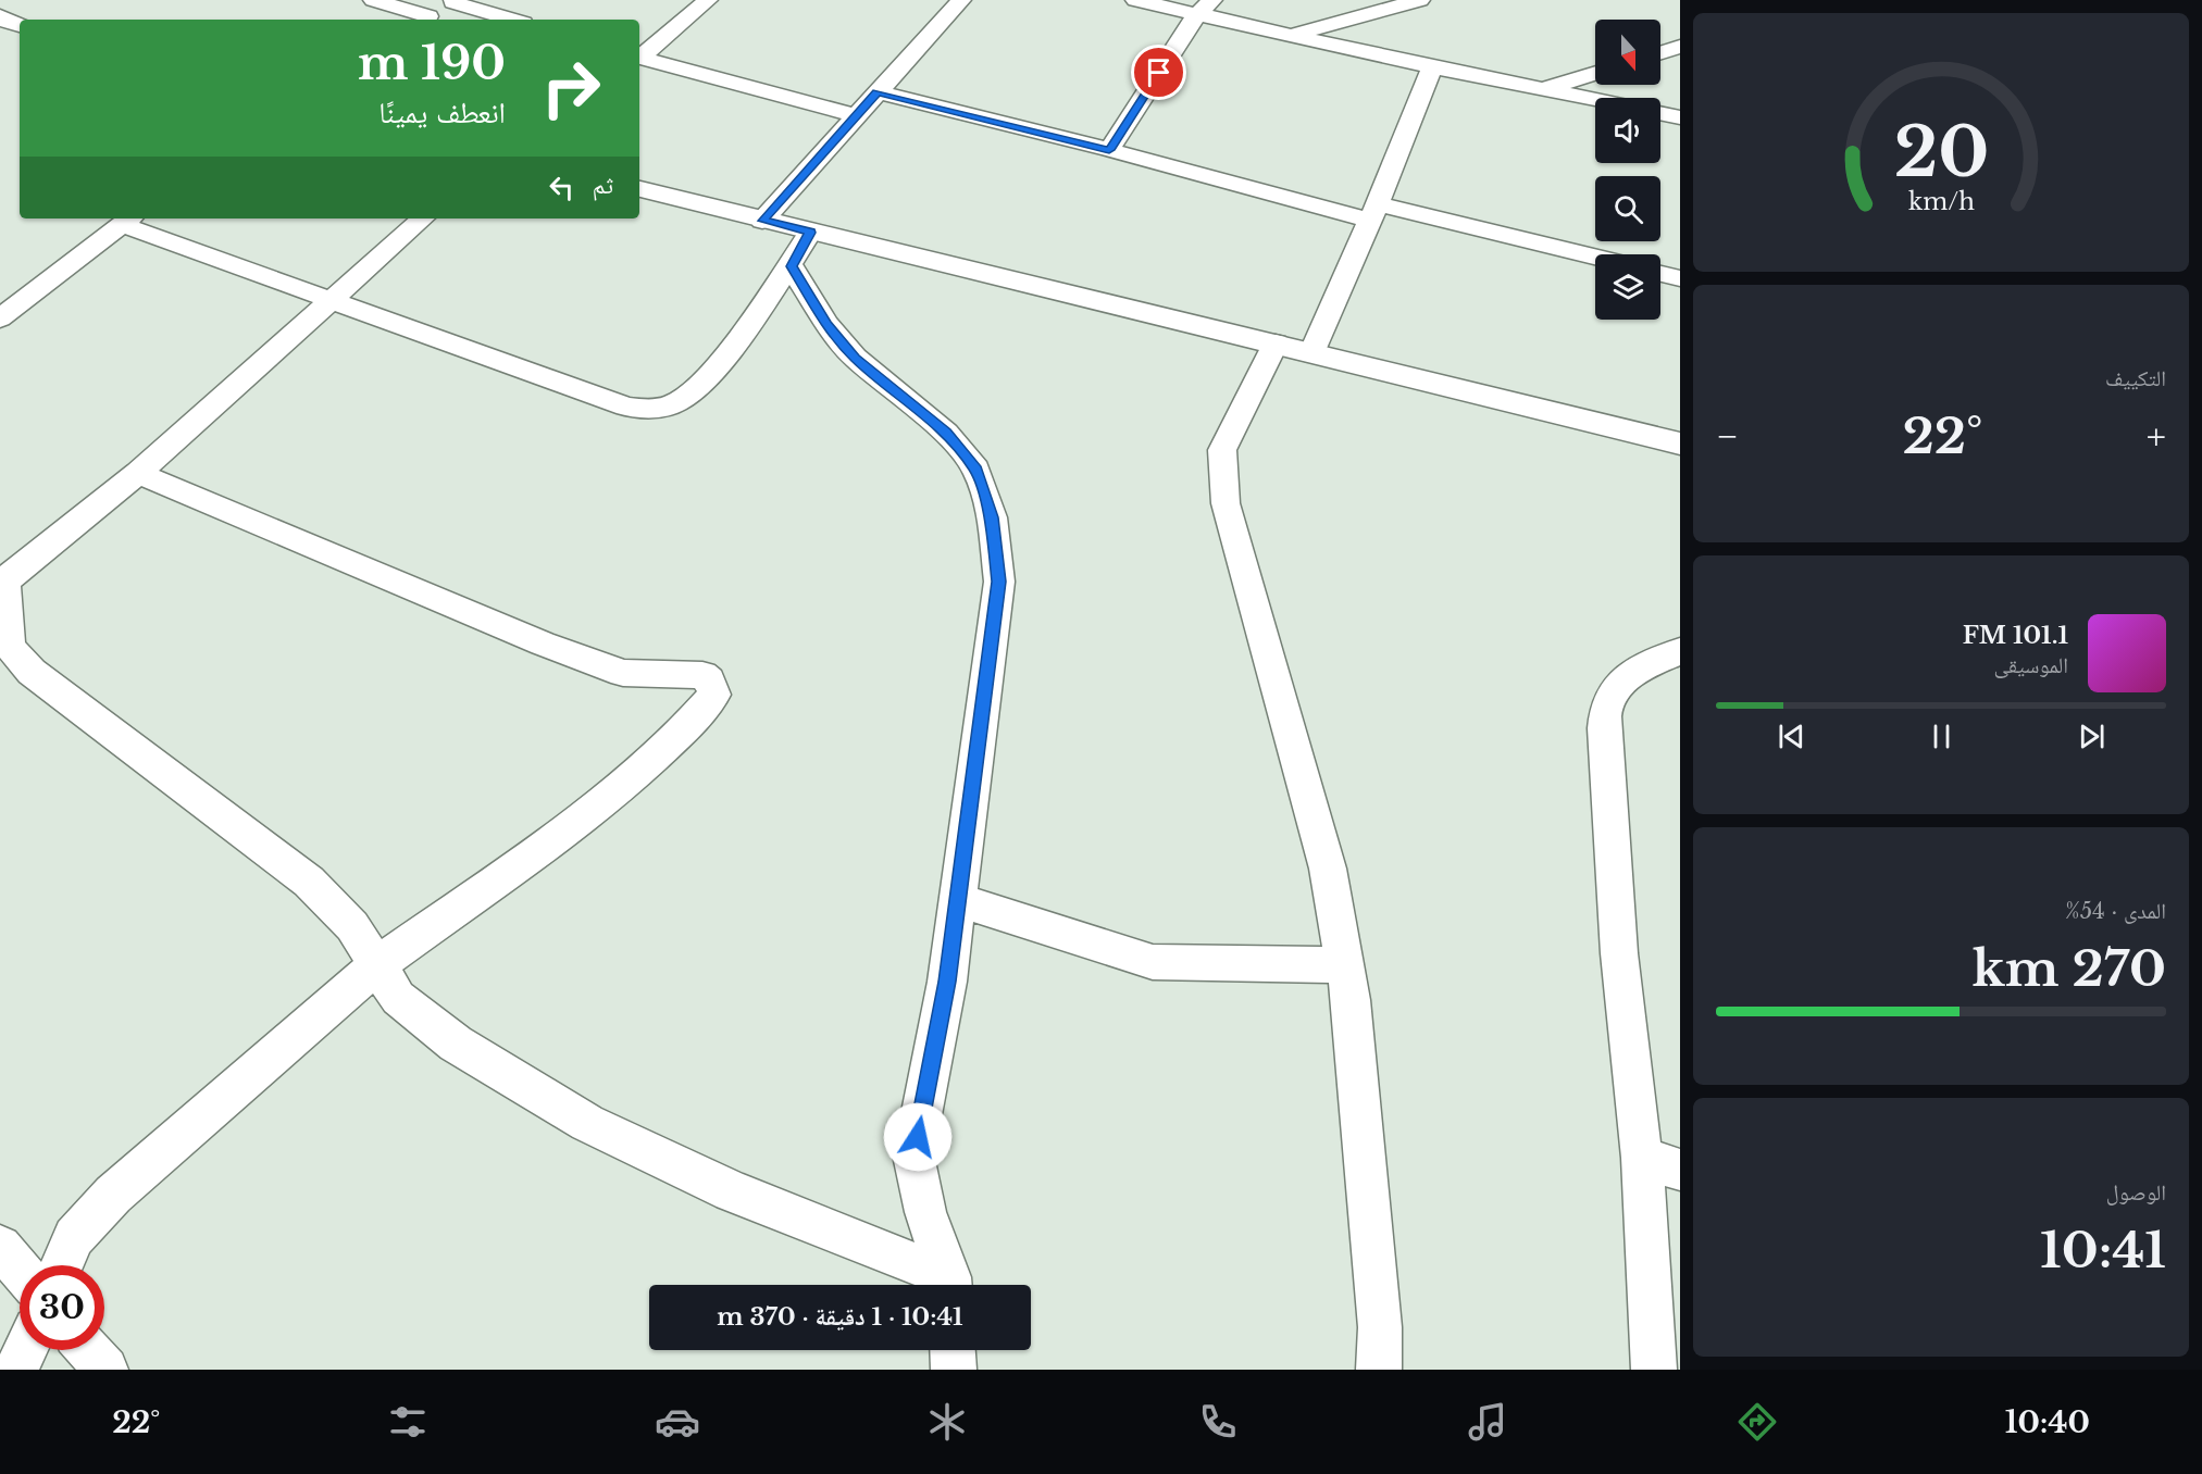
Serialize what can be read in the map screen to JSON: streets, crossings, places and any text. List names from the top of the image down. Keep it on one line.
{"north":"bottom","page":{"turn":["190 m","انعطف يمينًا"],"then":"ثم","tile":["التكييف",["المدى · 54%","270 km"],["الوصول","10:41"]],"heat":["−","22°","+"],"song":["101.1 FM","الموسيقى"],"limit":"30","trip":"10:41 · 1 دقيقة · 370 m","tabs":["10:40","22°"],"gauge":["20","km/h"]}}
